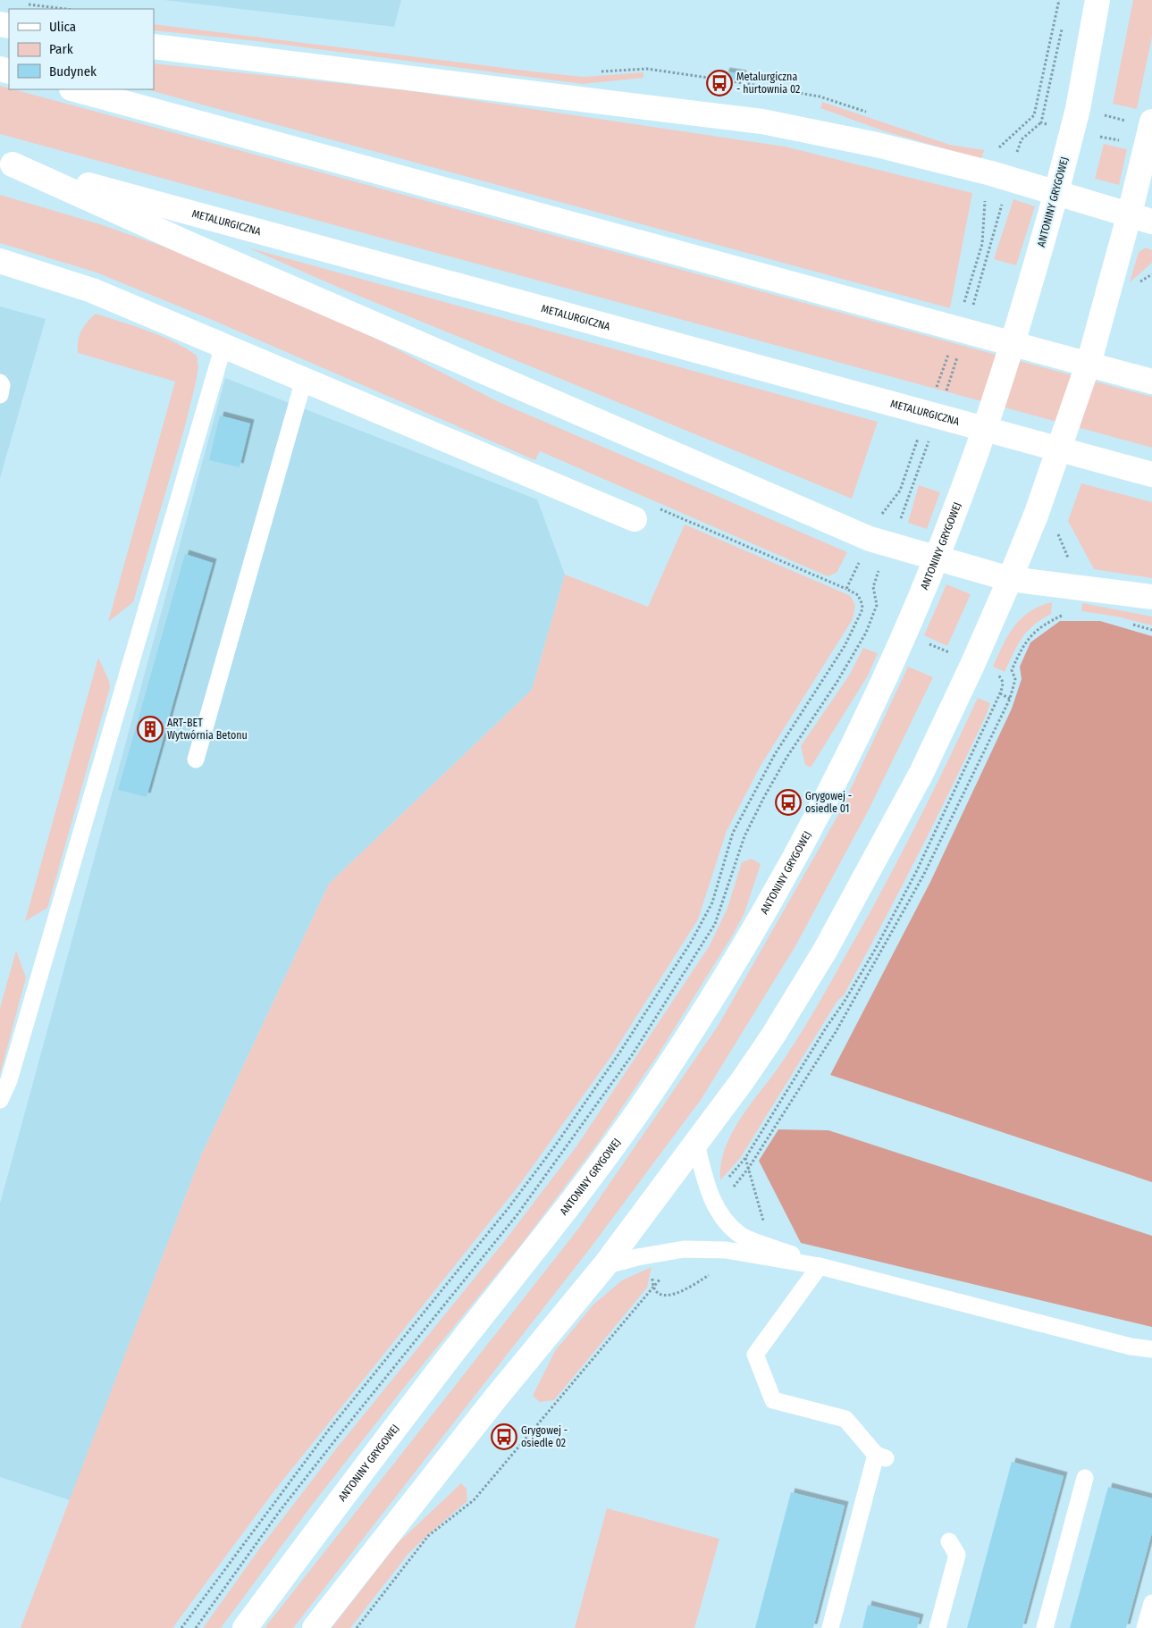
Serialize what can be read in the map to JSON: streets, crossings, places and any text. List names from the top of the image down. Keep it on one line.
{"streets":{"street":["ANTONINY GRYGOWEJ","METALURGICZNA"]},"places":{"bus stop":["Metalurgiczna - hurtownia 02","Grygowej - osiedle 01","Grygowej - osiedle 02"],"building":["ART-BET Wytwórnia Betonu"]},"legend":["Ulica","Park","Budynek"]}
